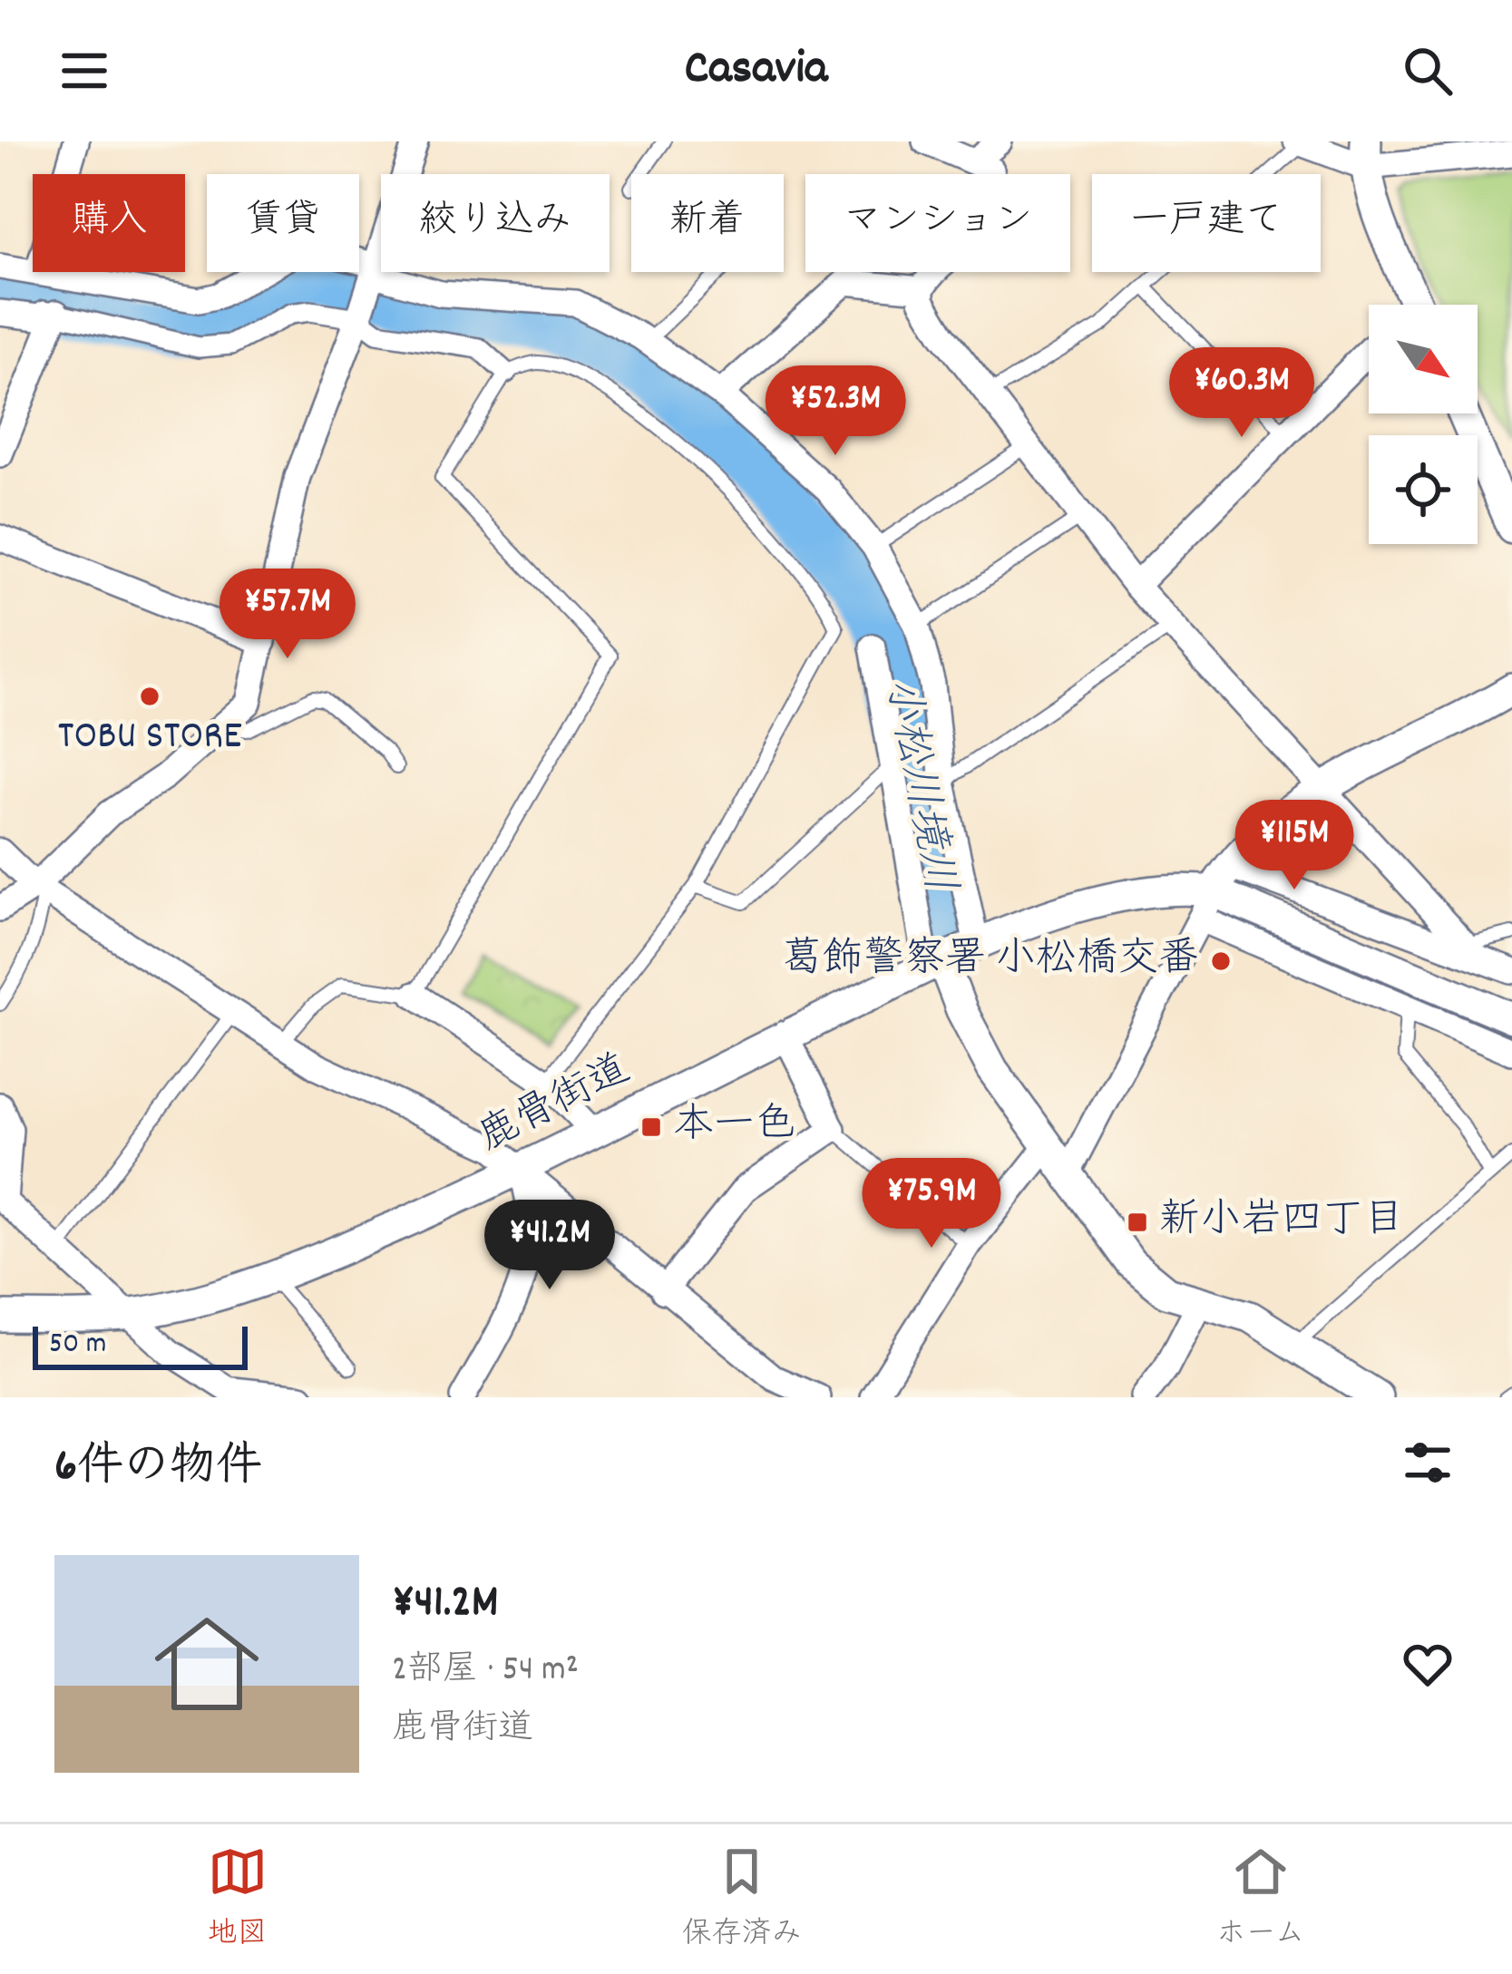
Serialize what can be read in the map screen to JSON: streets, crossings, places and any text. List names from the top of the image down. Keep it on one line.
{"streets":{"street":["鹿骨街道"]},"water":["小松川境川"],"places":{"other":["TOBU STORE","葛飾警察署 小松橋交番"],"transit":["本一色","新小岩四丁目"]},"scale_bar":"50 m","north":"bottom right","page":{"header":"Casavia","chip":["購入","賃貸","絞り込み","新着","マンション","一戸建て"],"price":["¥60.3M","¥52.3M","¥57.7M","¥115M","¥75.9M","¥41.2M"],"scale":"50 m","heading":"6件の物件","list":[{"name":"¥41.2M","note":"2部屋 · 54 m² · 鹿骨街道"}],"tabs":["地図","保存済み","ホーム"]}}
